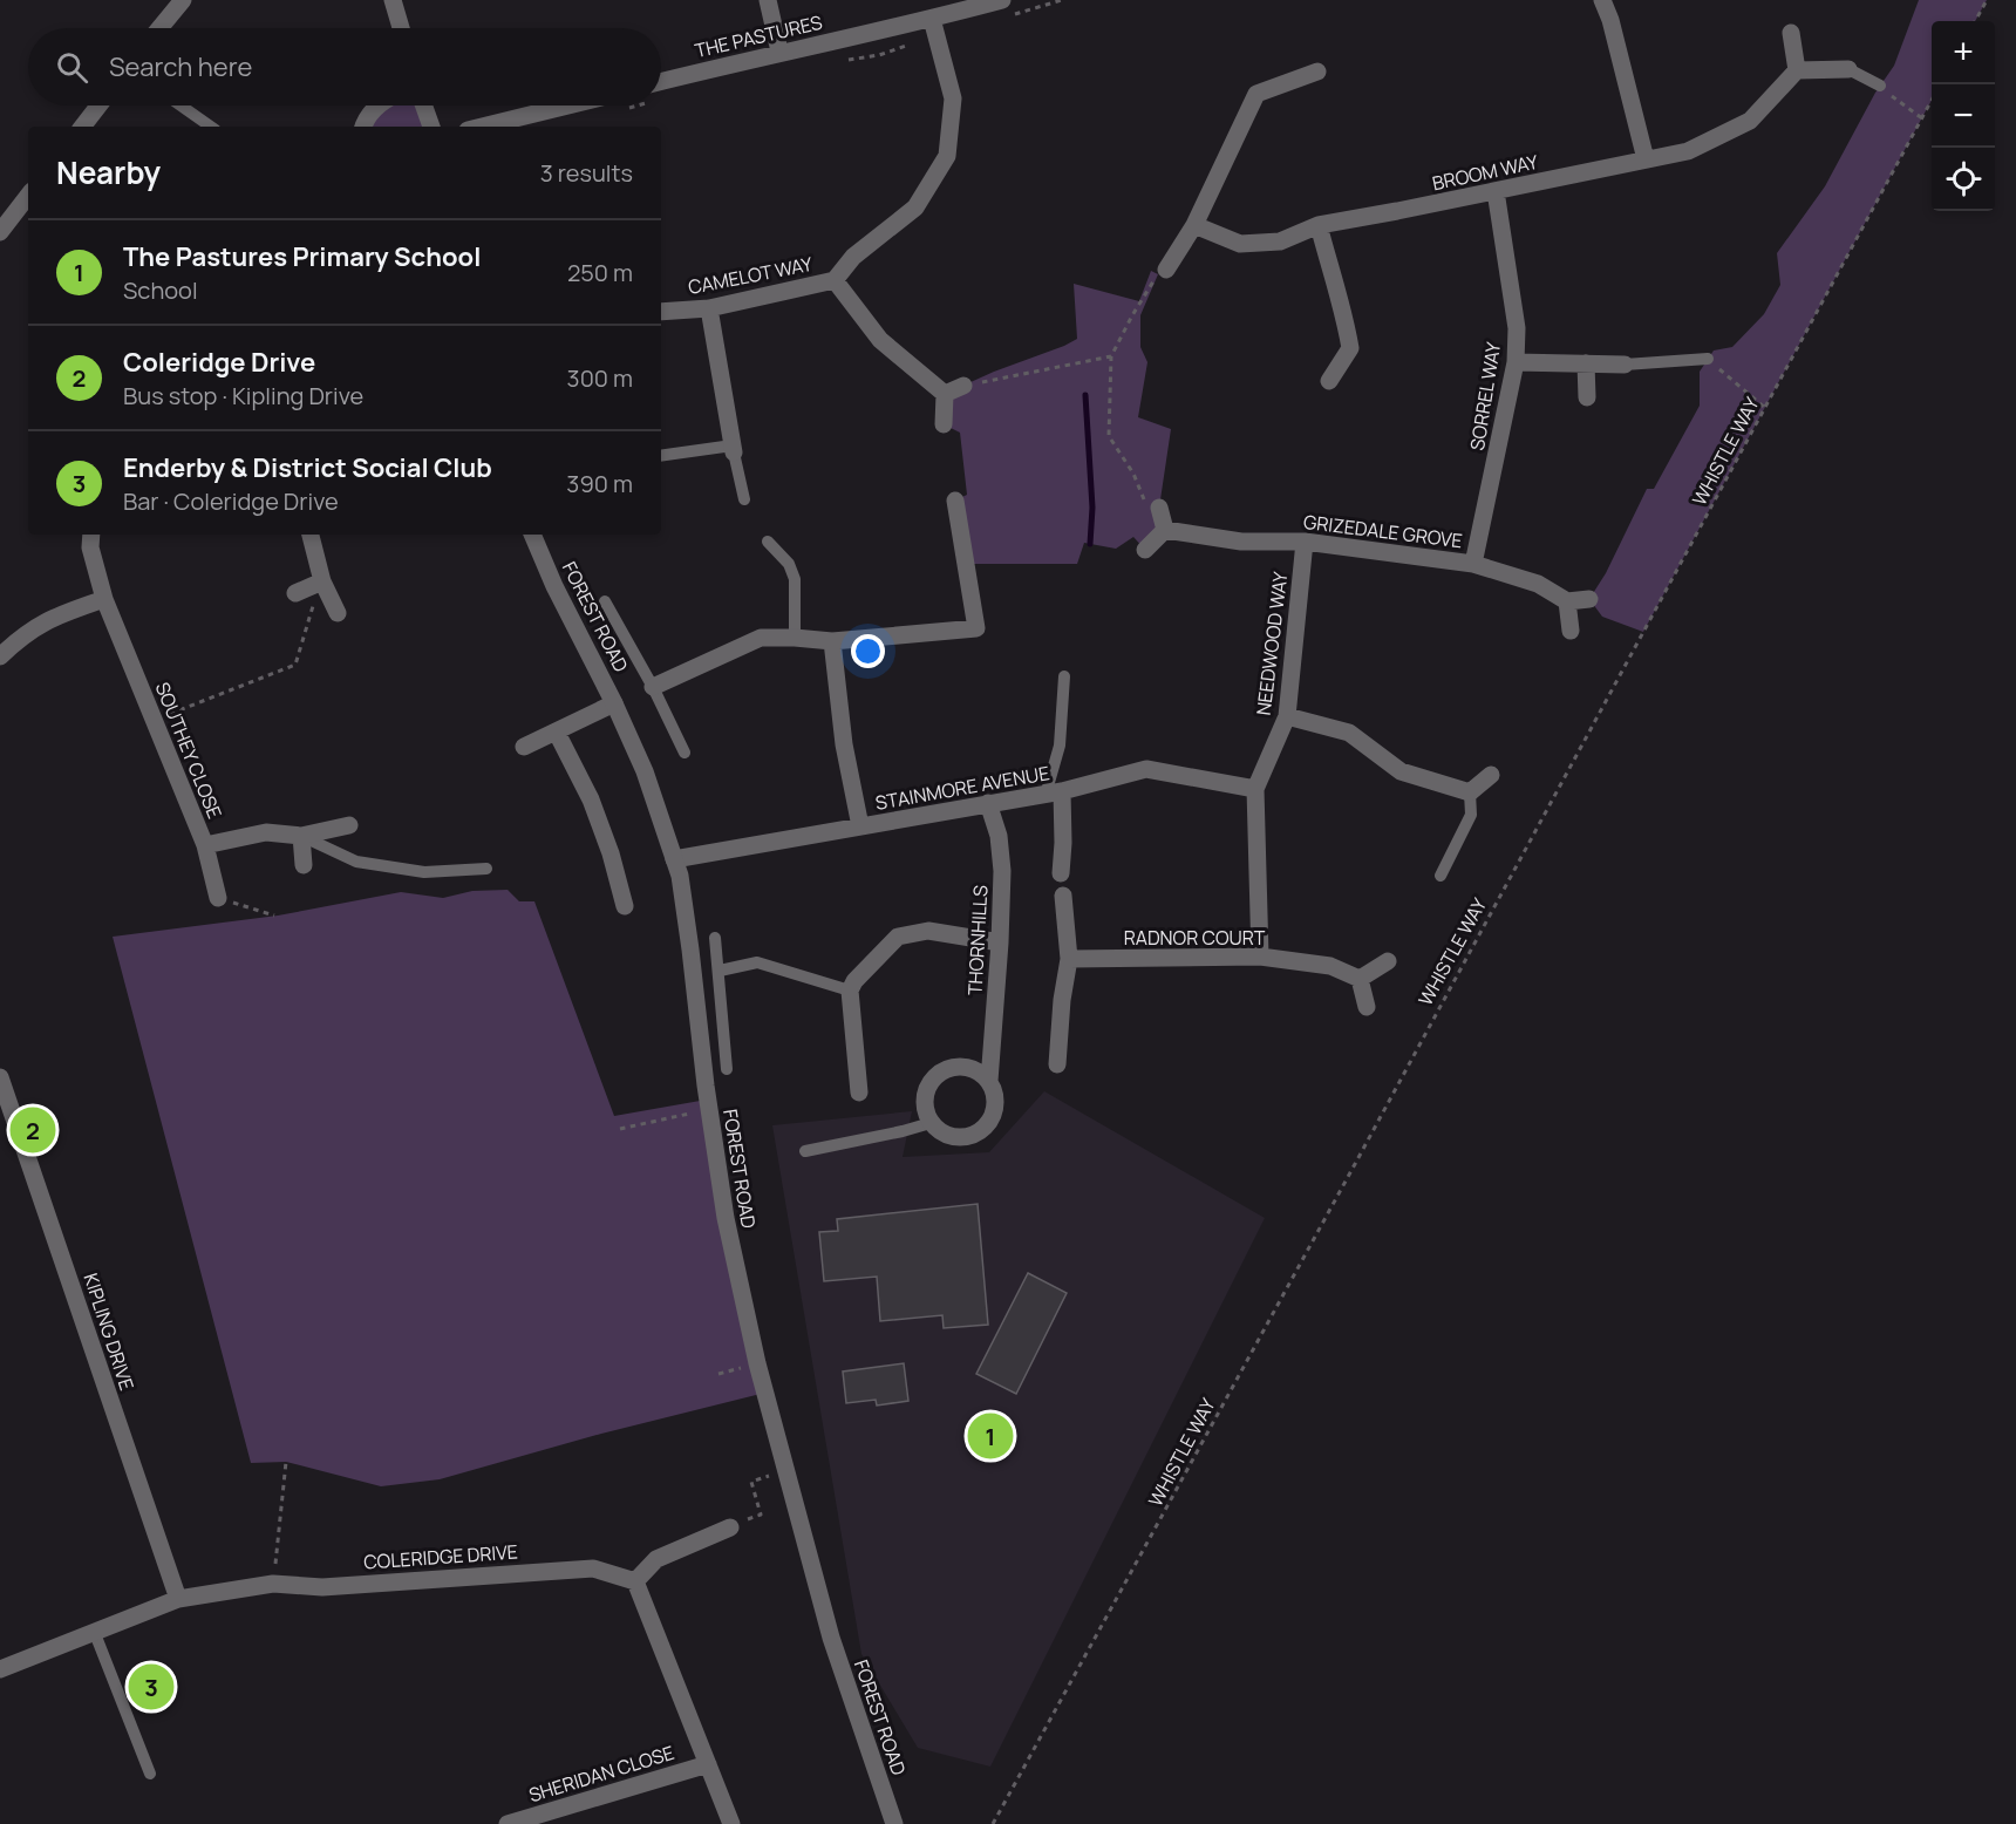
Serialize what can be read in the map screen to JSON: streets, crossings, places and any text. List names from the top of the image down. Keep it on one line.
{"streets":{"street":["THE PASTURES","BROOM WAY","CAMELOT WAY","SORREL WAY","GRIZEDALE GROVE","FOREST ROAD","NEEDWOOD WAY","SOUTHEY CLOSE","STAINMORE AVENUE","RADNOR COURT","THORNHILLS","KIPLING DRIVE","COLERIDGE DRIVE","SHERIDAN CLOSE"],"path":["WHISTLE WAY"]},"crossings":[["THE PASTURES","CAMELOT WAY"],["BROOM WAY","SORREL WAY"],["SORREL WAY","GRIZEDALE GROVE"],["GRIZEDALE GROVE","NEEDWOOD WAY"],["FOREST ROAD","STAINMORE AVENUE"],["NEEDWOOD WAY","STAINMORE AVENUE"],["NEEDWOOD WAY","RADNOR COURT"],["STAINMORE AVENUE","THORNHILLS"],["KIPLING DRIVE","COLERIDGE DRIVE"]],"page":{"map_buttons":["+","−"],"search":"Search here","heading":["Nearby","3 results"],"list":[{"mark":"1","name":"The Pastures Primary School","note":"School","value":"250 m"},{"mark":"2","name":"Coleridge Drive","note":"Bus stop · Kipling Drive","value":"300 m"},{"mark":"3","name":"Enderby & District Social Club","note":"Bar · Coleridge Drive","value":"390 m"}],"pins":["2","1","3"]}}
